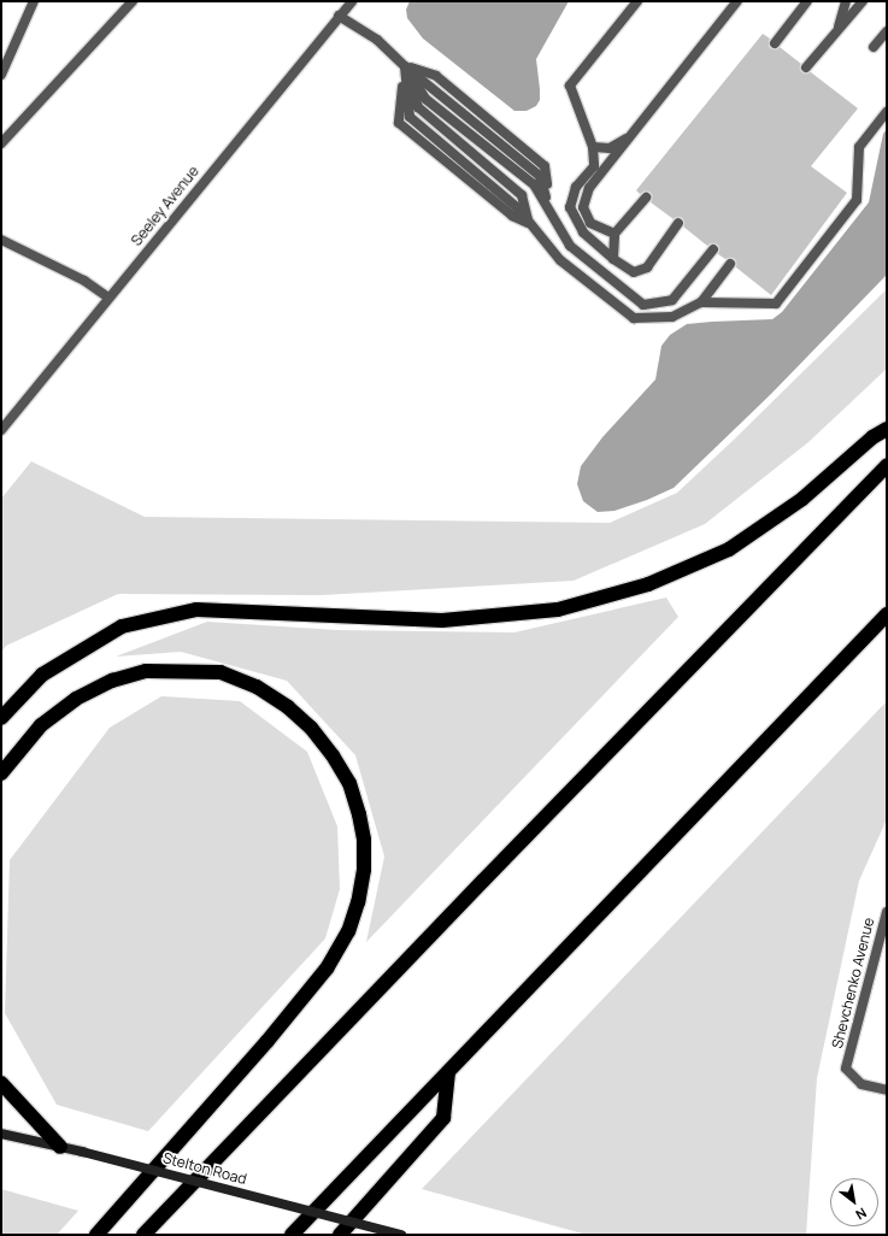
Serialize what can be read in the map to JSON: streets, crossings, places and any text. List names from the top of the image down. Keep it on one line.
{"streets":{"main road":["Stelton Road"],"street":["Seeley Avenue","Shevchenko Avenue"]},"north":"bottom right"}
